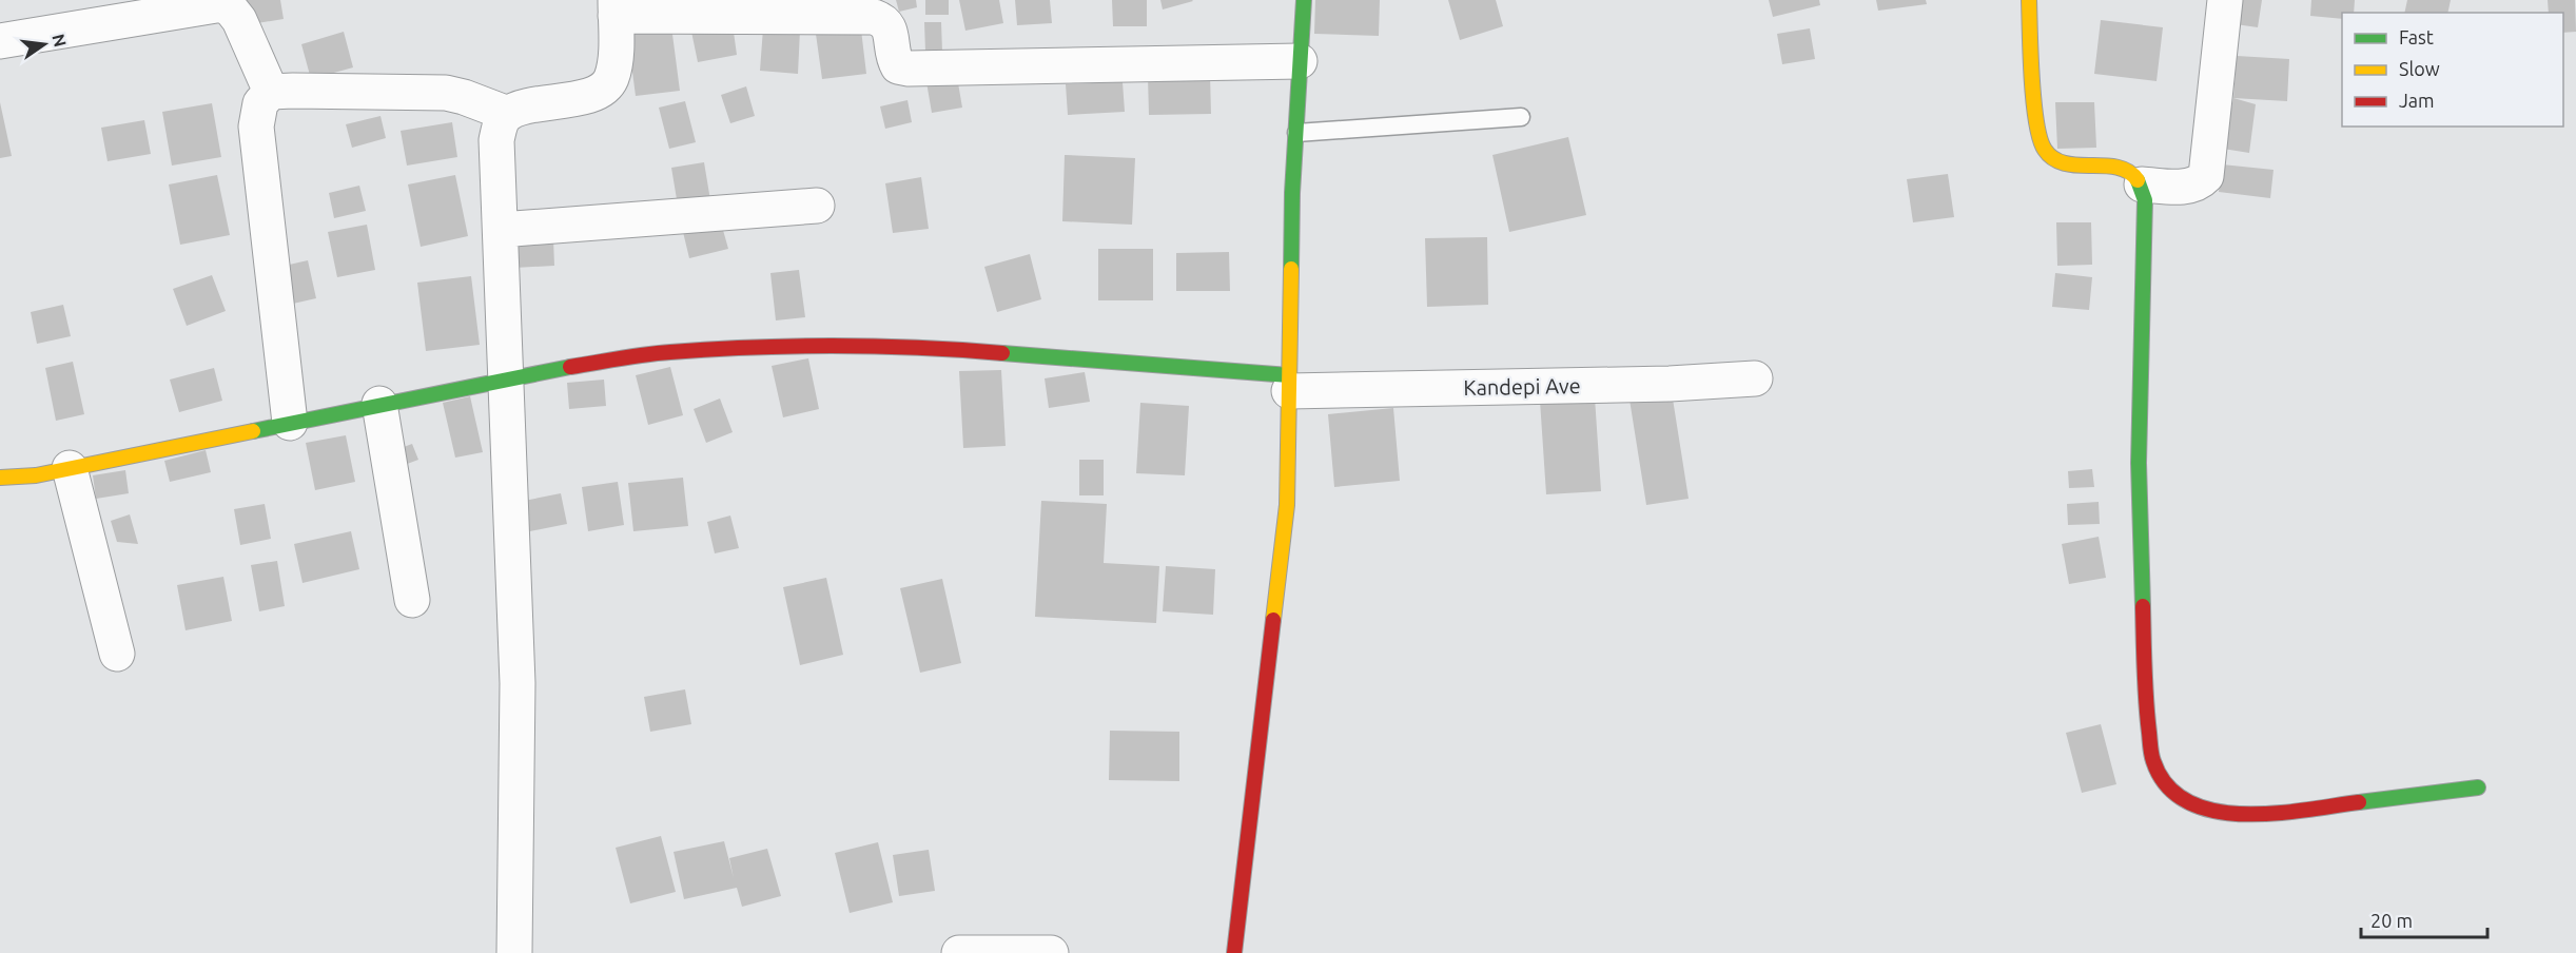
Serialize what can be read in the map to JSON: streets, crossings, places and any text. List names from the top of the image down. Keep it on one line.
{"streets":{"street":["Kandepi Ave"]},"legend":["Fast","Slow","Jam"],"scale_bar":"20 m","north":"right"}
